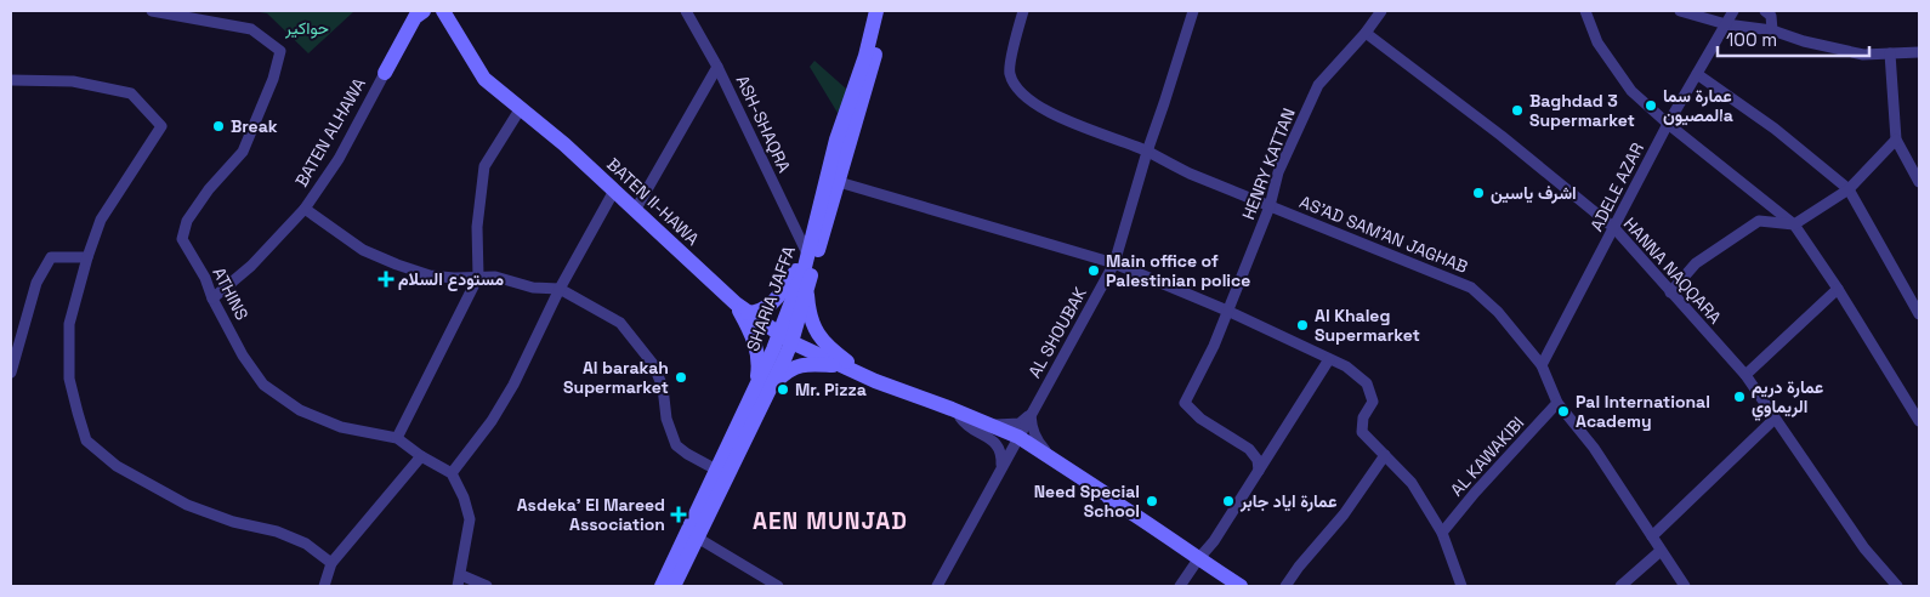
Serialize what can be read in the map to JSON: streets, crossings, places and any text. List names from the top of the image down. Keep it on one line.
{"streets":{"main road":["BATEN II-HAWA","SHARIA JAFFA"],"street":["ASH-SHAQRA","BATEN ALHAWA","HENRY KATTAN","ADELE AZAR","AS'AD SAM'AN JAGHAB","HANNA NAQQARA","ATHINS","AL SHOUBAK","AL KAWAKIBI"]},"crossings":[["ASH-SHAQRA","SHARIA JAFFA"],["BATEN ALHAWA","ATHINS"],["HENRY KATTAN","AS'AD SAM'AN JAGHAB"],["HENRY KATTAN","HANNA NAQQARA"],["ADELE AZAR","AS'AD SAM'AN JAGHAB"],["ADELE AZAR","HANNA NAQQARA"],["BATEN II-HAWA","SHARIA JAFFA"],["AS'AD SAM'AN JAGHAB","AL SHOUBAK"],["AS'AD SAM'AN JAGHAB","AL KAWAKIBI"]],"districts":["AEN MUNJAD"],"parks":["حواكير"],"places":{"other":["عمارة سما المصيونa","Baghdad 3 Supermarket","Break","اشرف ياسين","Main office of Palestinian police","Al Khaleg Supermarket","Al barakah Supermarket","Mr. Pizza","عمارة دريم الريماوي","Pal International Academy","Need Special School","عمارة اياد جابر"],"health":["مستودع السلام","Asdeka' El Mareed Association"]},"scale_bar":"100 m"}
